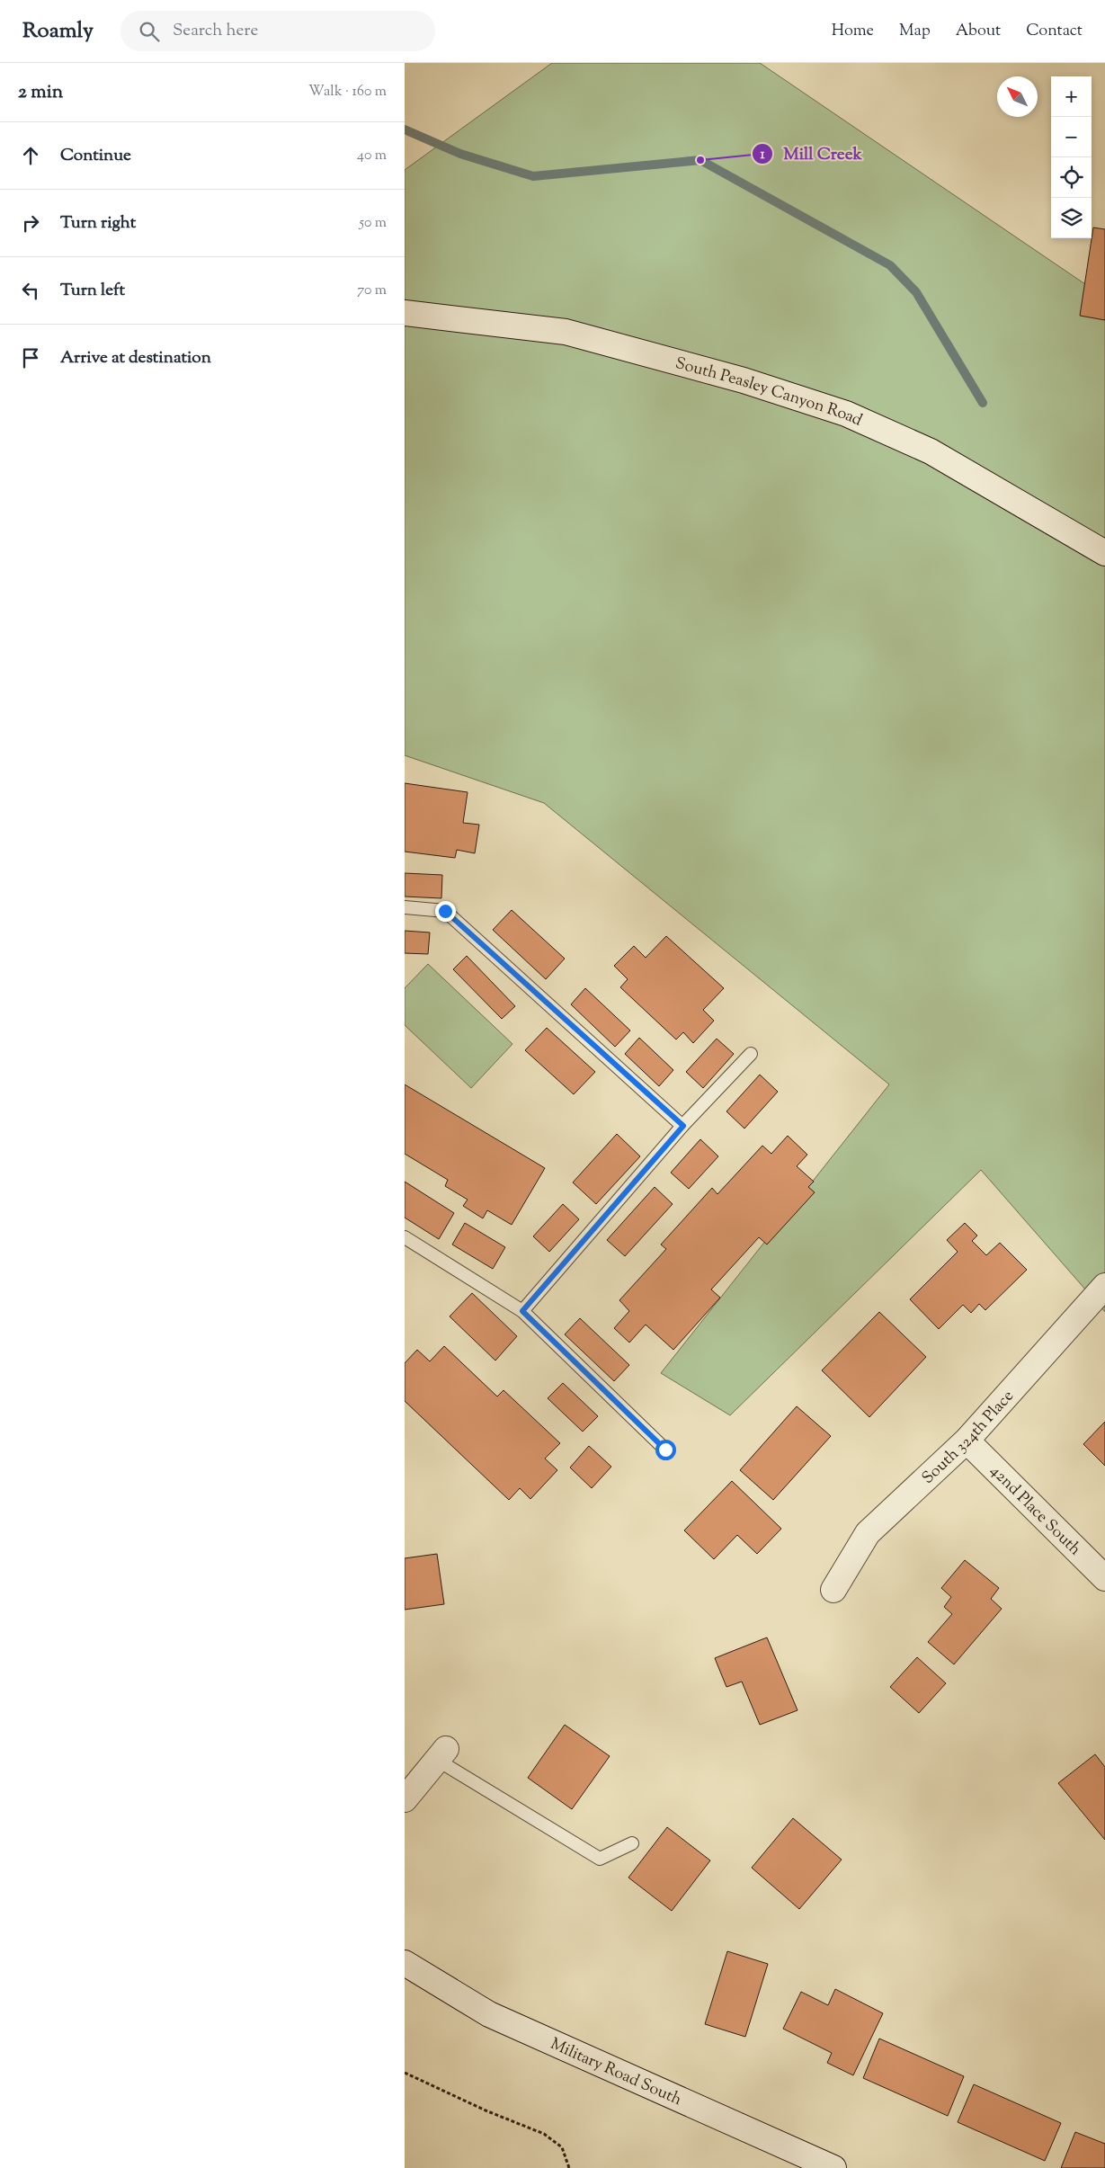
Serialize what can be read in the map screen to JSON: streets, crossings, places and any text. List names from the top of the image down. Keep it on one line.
{"streets":{"main road":["South Peasley Canyon Road","South 324th Place","42nd Place South","Military Road South"]},"crossings":[["South 324th Place","42nd Place South"]],"places":["Mill Creek"],"north":"top left","page":{"header":"Roamly","search":"Search here","nav":["Home","Map","About","Contact"],"heading":["2 min","Walk · 160 m"],"map_buttons":["+","−"],"list":[["Continue","40 m"],["Turn right","50 m"],["Turn left","70 m"],"Arrive at destination"]}}
